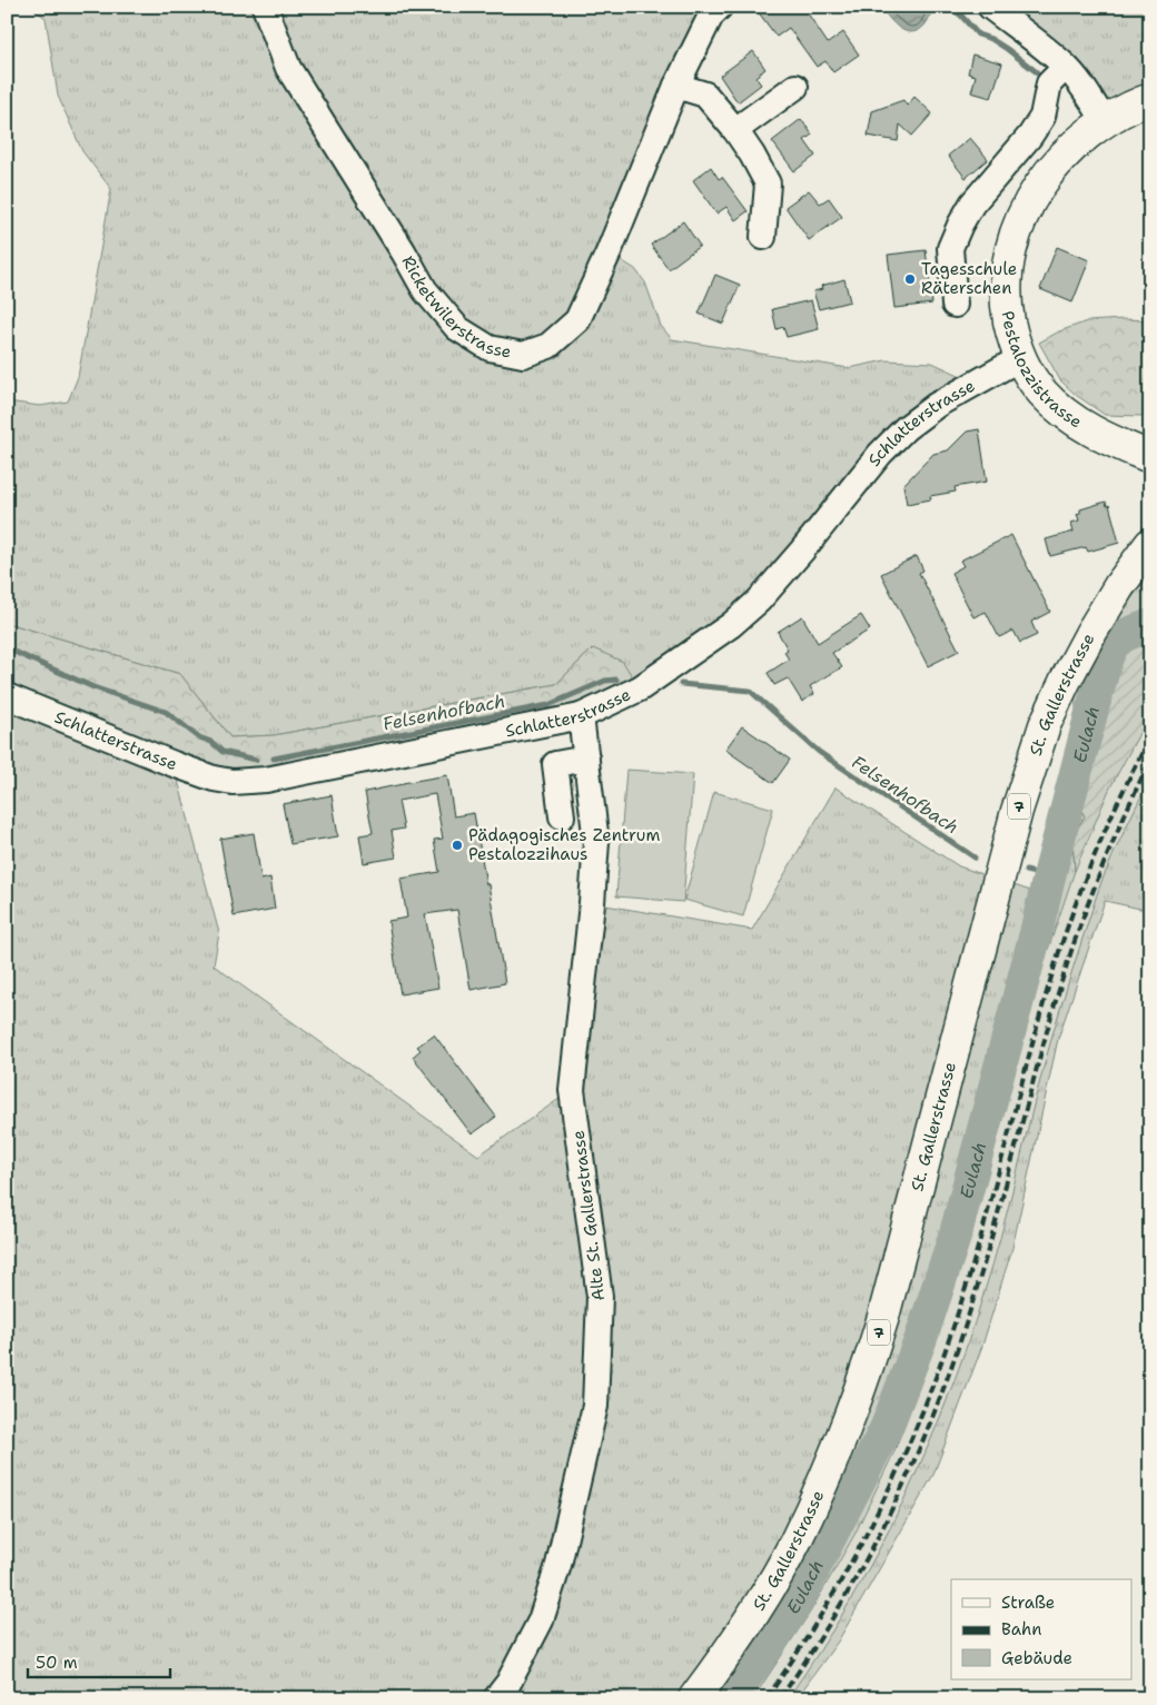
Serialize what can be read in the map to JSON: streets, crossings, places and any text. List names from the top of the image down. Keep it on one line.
{"streets":{"main road":["Pestalozzistrasse","St. Gallerstrasse","7"],"street":["Ricketwilerstrasse","Schlatterstrasse","Alte St. Gallerstrasse"]},"crossings":[["Pestalozzistrasse","Schlatterstrasse"],["Schlatterstrasse","Alte St. Gallerstrasse"]],"water":["Felsenhofbach","Eulach"],"places":["Tagesschule Räterschen","Pädagogisches Zentrum Pestalozzihaus"],"legend":["Straße","Bahn","Gebäude"],"scale_bar":"50 m"}
